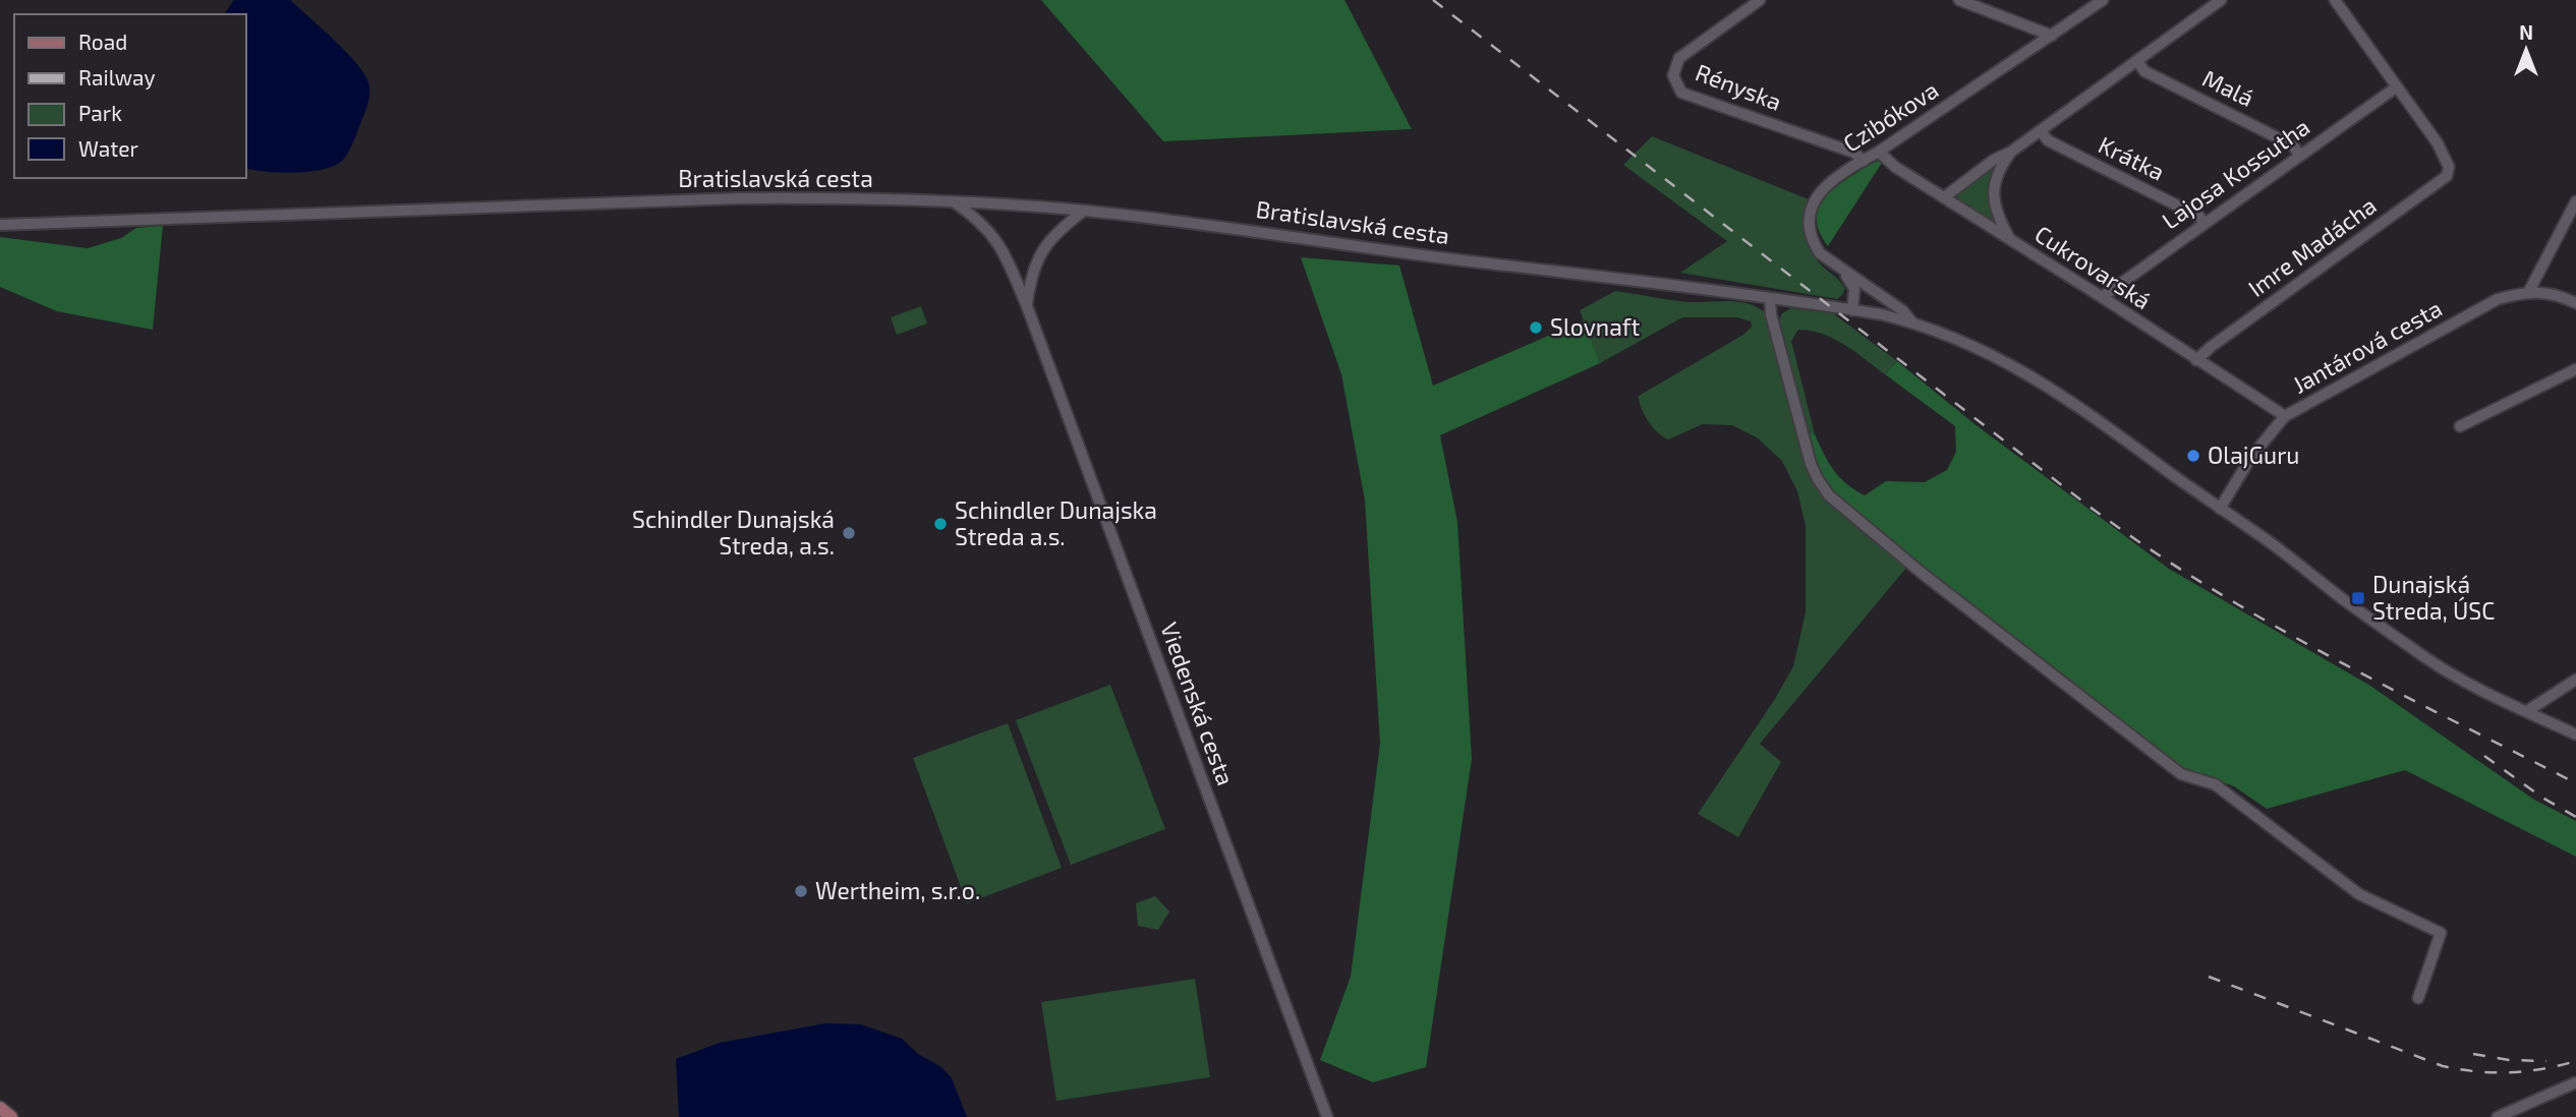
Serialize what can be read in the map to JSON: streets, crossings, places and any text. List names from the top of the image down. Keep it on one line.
{"streets":{"street":["Rényska","Malá","Czibókova","Krátka","Lajosa Kossutha","Bratislavská cesta","Imre Madácha","Cukrovarská","Jantárová cesta","Viedenská cesta"]},"crossings":[["Rényska","Czibókova"],["Malá","Lajosa Kossutha"],["Czibókova","Bratislavská cesta"],["Czibókova","Cukrovarská"],["Krátka","Lajosa Kossutha"],["Lajosa Kossutha","Imre Madácha"],["Lajosa Kossutha","Cukrovarská"],["Bratislavská cesta","Jantárová cesta"],["Bratislavská cesta","Viedenská cesta"],["Imre Madácha","Cukrovarská"],["Cukrovarská","Jantárová cesta"]],"places":{"other":["Slovnaft","OlajGuru","Schindler Dunajska Streda a.s.","Schindler Dunajská Streda, a.s.","Wertheim, s.r.o."],"transit":["Dunajská Streda, ÚSC"]},"legend":["Road","Railway","Park","Water"],"north":"top"}
